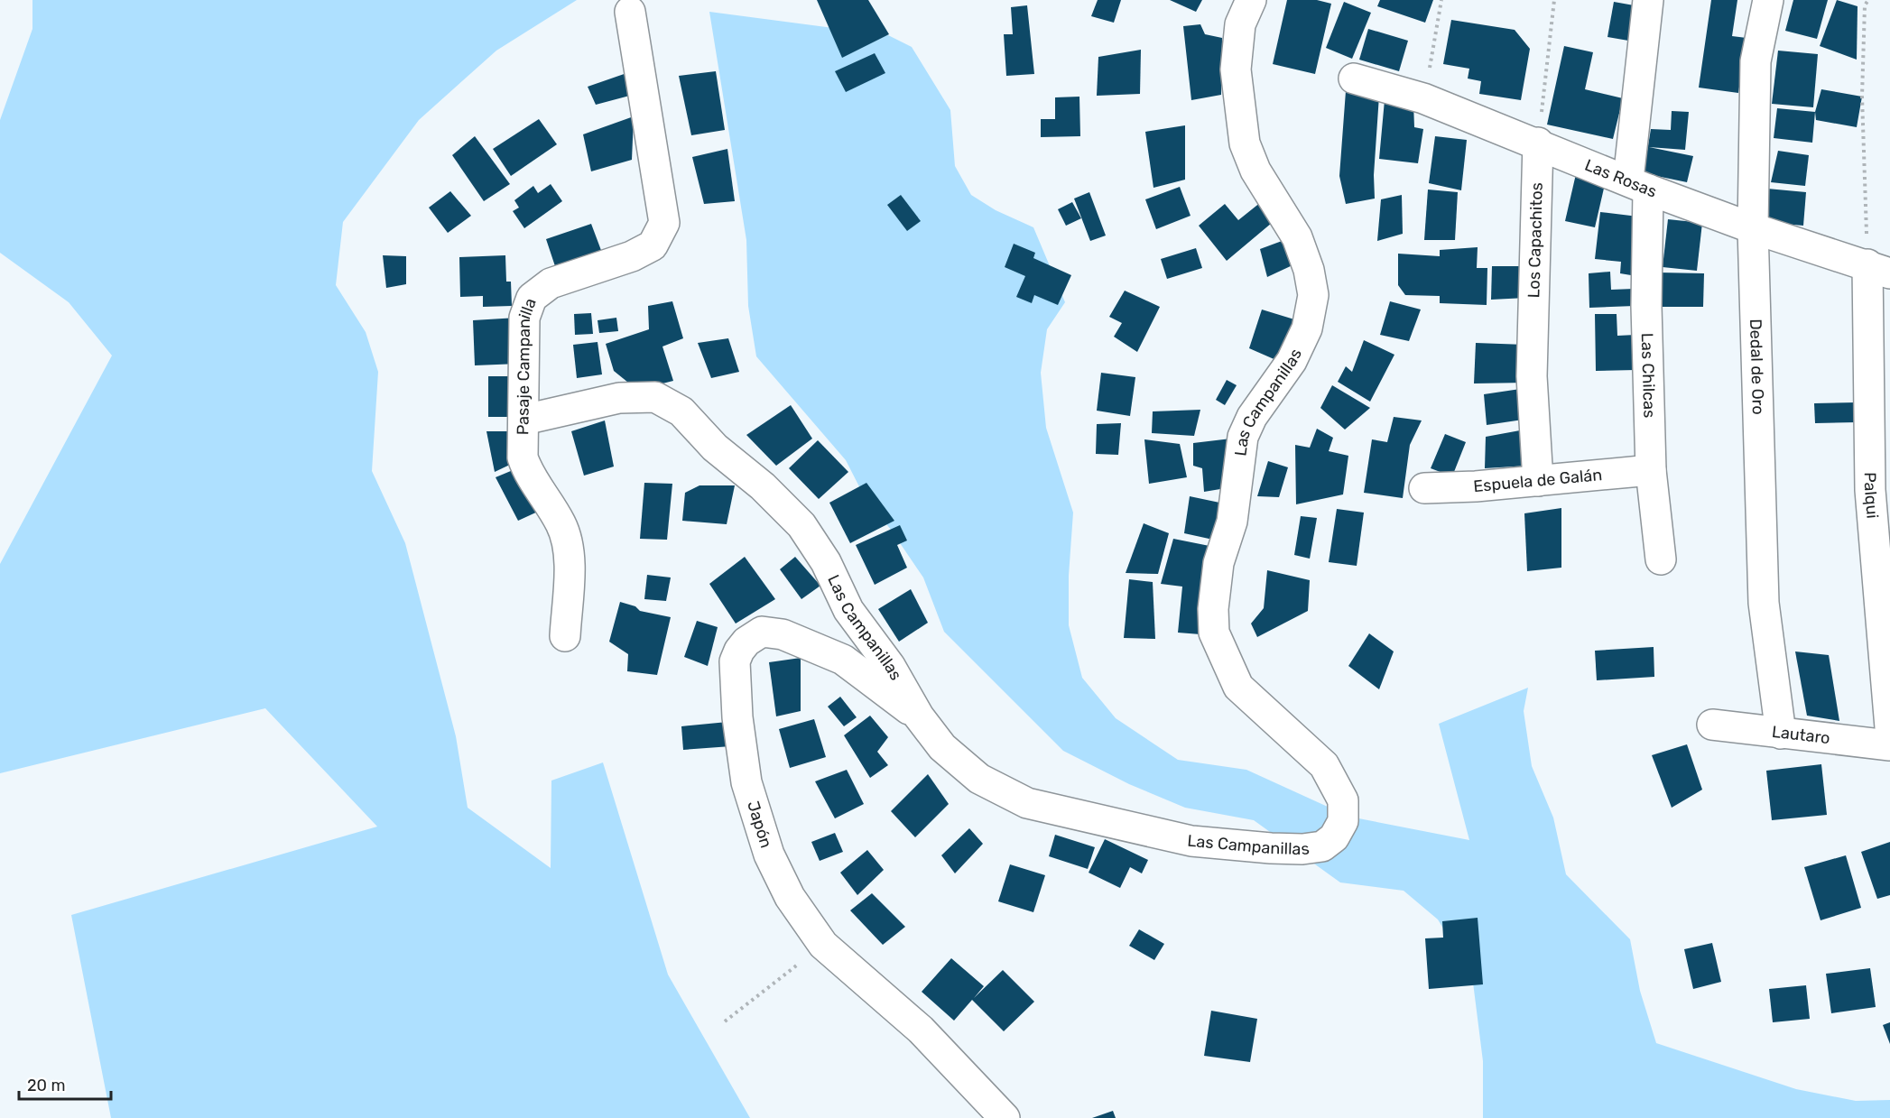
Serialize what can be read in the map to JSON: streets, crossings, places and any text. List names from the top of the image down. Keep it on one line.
{"streets":{"street":["Las Rosas","Los Capachitos","Dedal de Oro","Pasaje Campanilla","Las Chilcas","Las Campanillas","Espuela de Galán","Palqui","Lautaro","Japón"]},"crossings":[["Las Rosas","Los Capachitos"],["Las Rosas","Dedal de Oro"],["Las Rosas","Las Chilcas"],["Las Rosas","Palqui"],["Los Capachitos","Espuela de Galán"],["Dedal de Oro","Lautaro"],["Pasaje Campanilla","Las Campanillas"],["Las Chilcas","Espuela de Galán"],["Las Campanillas","Japón"]],"scale_bar":"20 m"}
